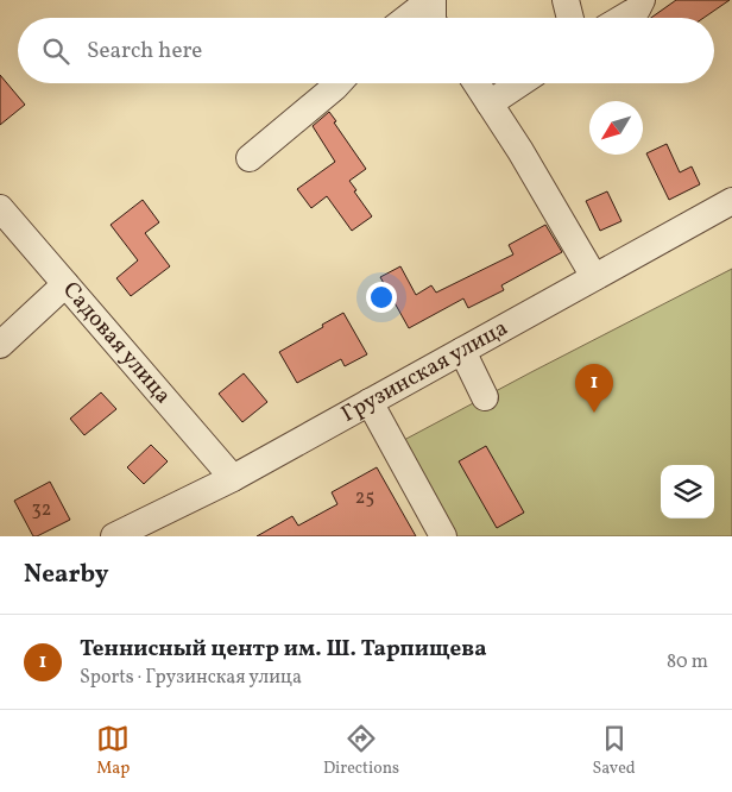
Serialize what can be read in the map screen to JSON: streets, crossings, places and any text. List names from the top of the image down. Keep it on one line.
{"streets":{"street":["Садовая улица","Грузинская улица"]},"crossings":[["Садовая улица","Грузинская улица"]],"house_numbers":["25","32"],"north":"bottom left","page":{"search":"Search here","pins":"1","heading":"Nearby","list":[{"mark":"1","name":"Теннисный центр им. Ш. Тарпищева","note":"Sports · Грузинская улица","value":"80 m"}],"nav":["Map","Directions","Saved"]}}
